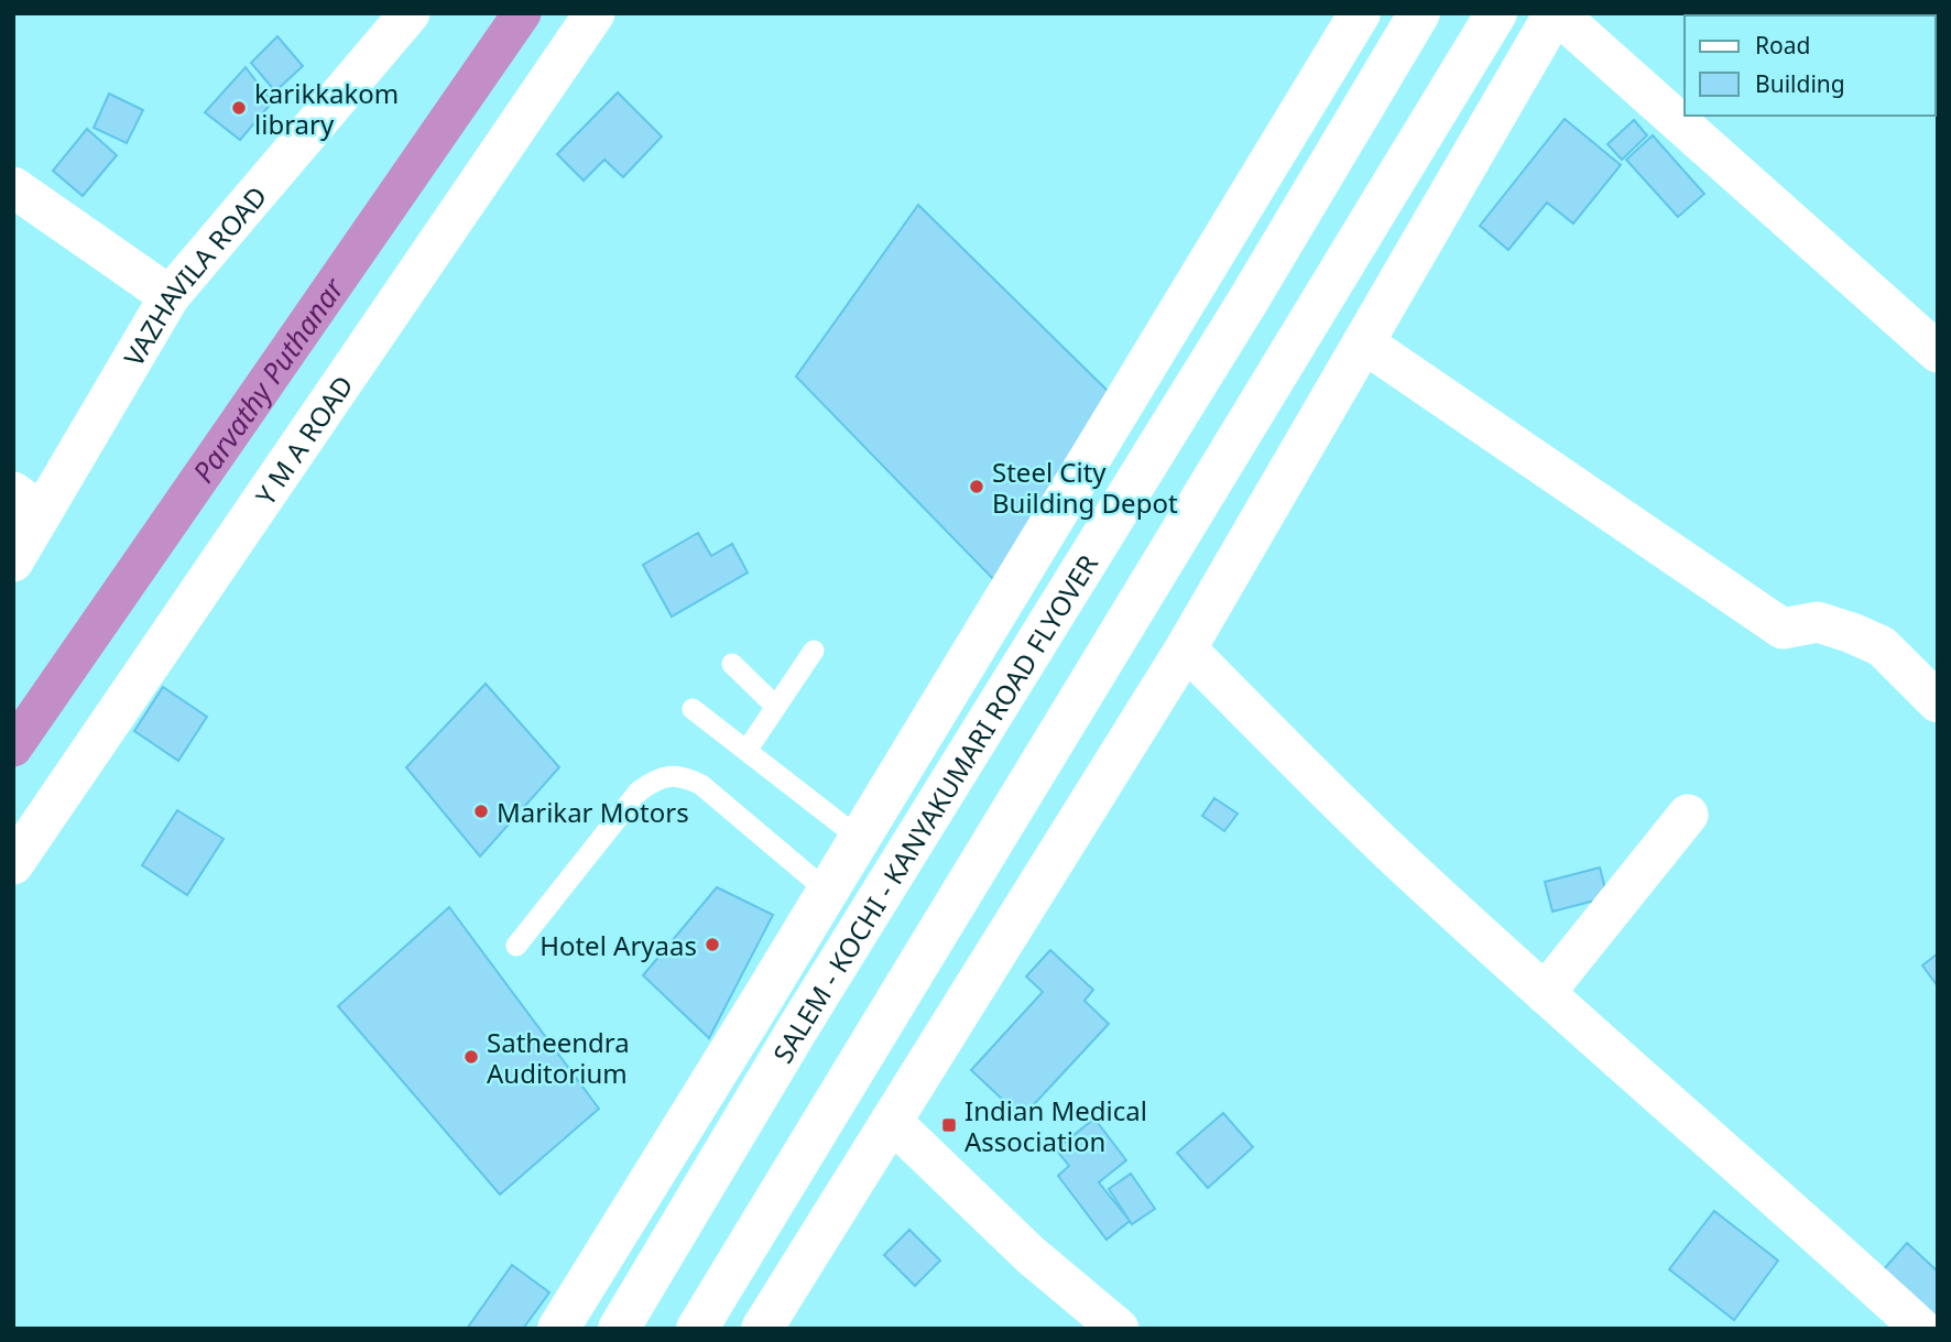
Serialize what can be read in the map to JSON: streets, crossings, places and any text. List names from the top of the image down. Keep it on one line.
{"streets":{"main road":["SALEM - KOCHI - KANYAKUMARI ROAD FLYOVER"],"street":["VAZHAVILA ROAD","Y M A ROAD"]},"water":["Parvathy Puthanar"],"places":{"other":["karikkakom library","Steel City Building Depot","Marikar Motors","Hotel Aryaas","Satheendra Auditorium"],"transit":["Indian Medical Association"]},"legend":["Road","Building"]}
